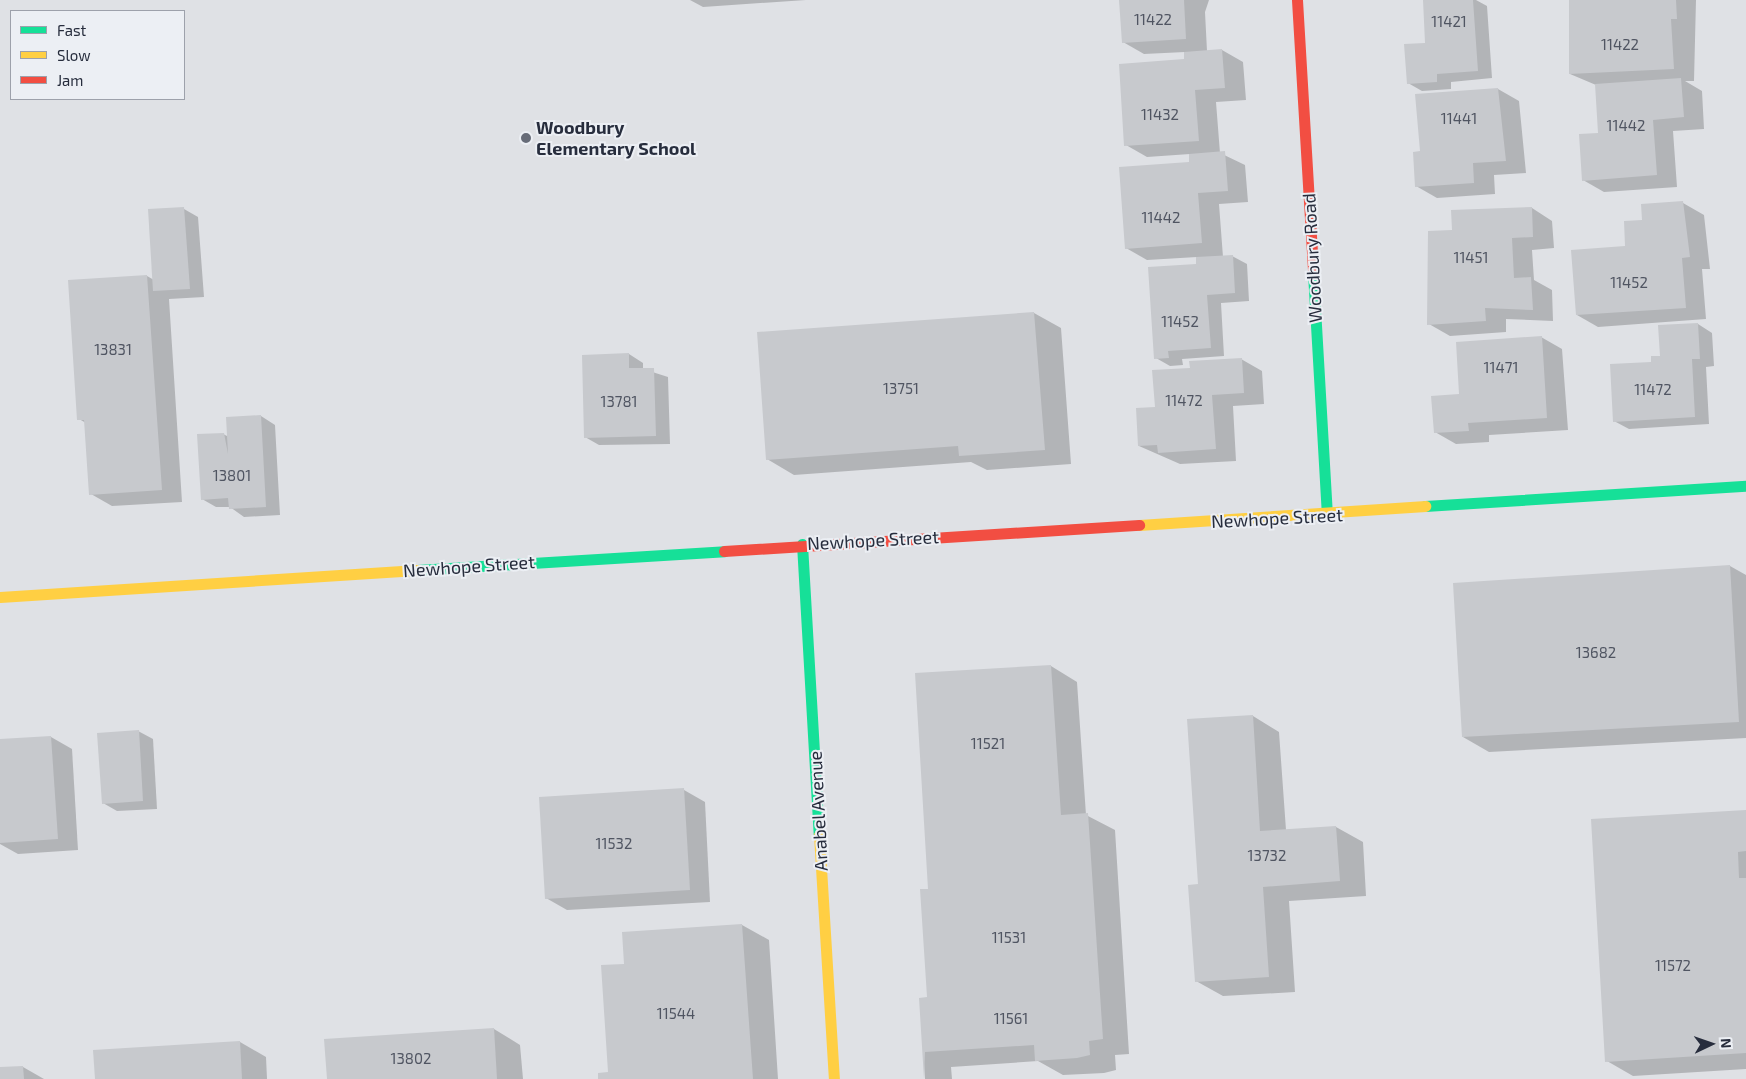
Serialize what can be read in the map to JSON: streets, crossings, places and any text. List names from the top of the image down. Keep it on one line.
{"streets":{"street":["Woodbury Road","Newhope Street","Anabel Avenue"]},"crossings":[["Woodbury Road","Newhope Street"],["Newhope Street","Anabel Avenue"]],"places":["Woodbury Elementary School"],"house_numbers":["11422","11421","11422","11432","11441","11442","11442","11451","11452","11452","13831","11471","13751","11472","11472","13781","13801","13682","11521","11532","13732","11531","11572","11544","11561","13802"],"legend":["Fast","Slow","Jam"],"north":"right"}
